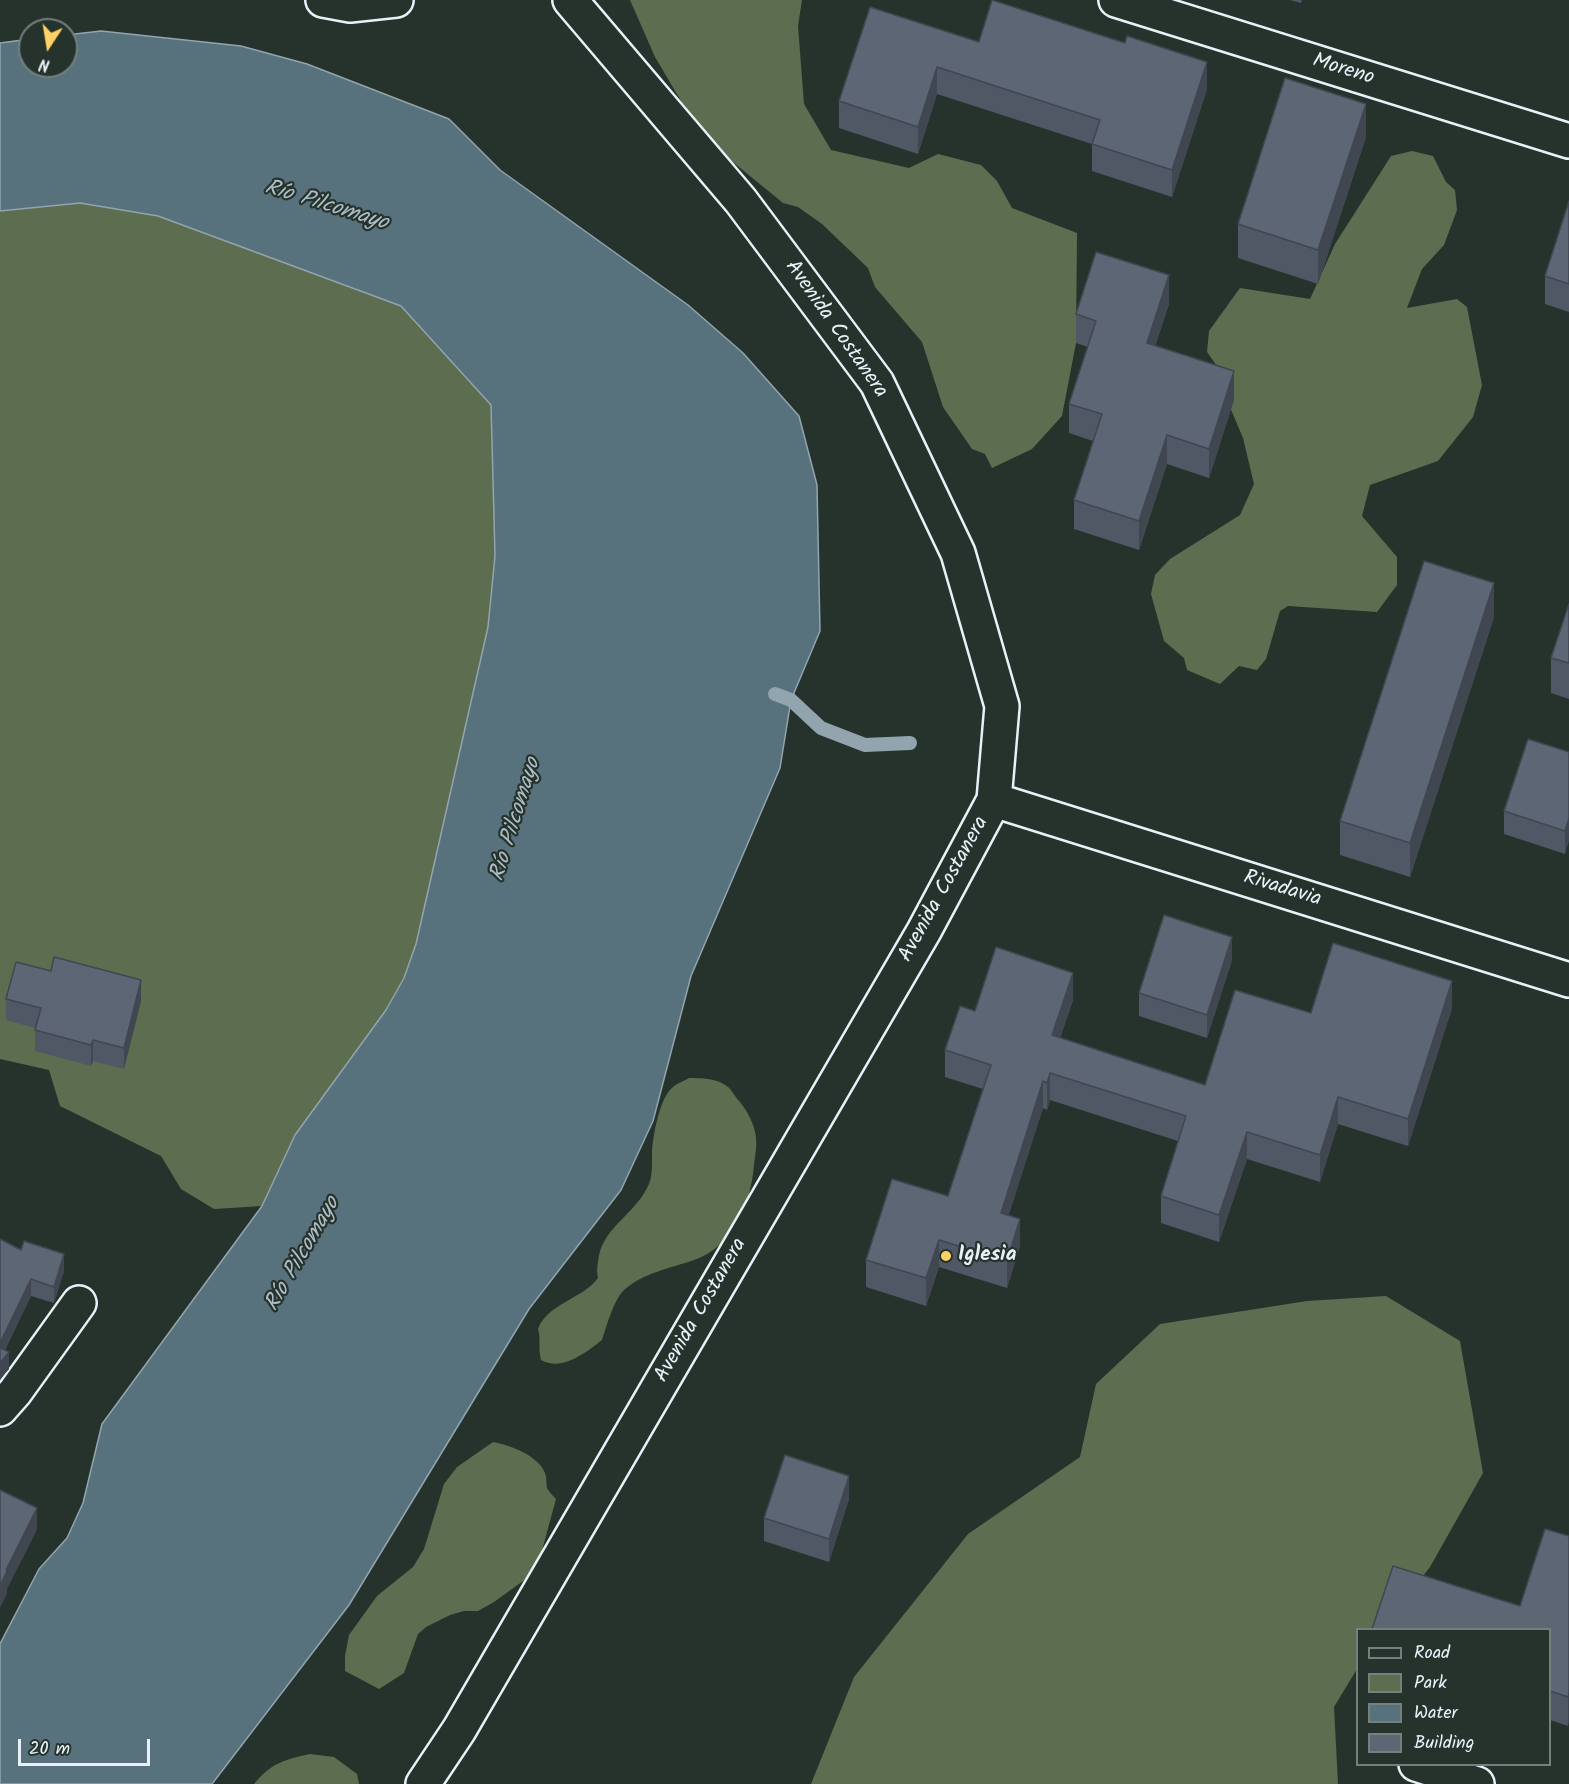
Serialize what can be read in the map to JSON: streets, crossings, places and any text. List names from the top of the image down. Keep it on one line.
{"streets":{"street":["Moreno","Avenida Costanera","Rivadavia"]},"crossings":[["Avenida Costanera","Rivadavia"]],"water":["Río Pilcomayo"],"places":["Iglesia"],"legend":["Road","Park","Water","Building"],"scale_bar":"20 m","north":"bottom"}
